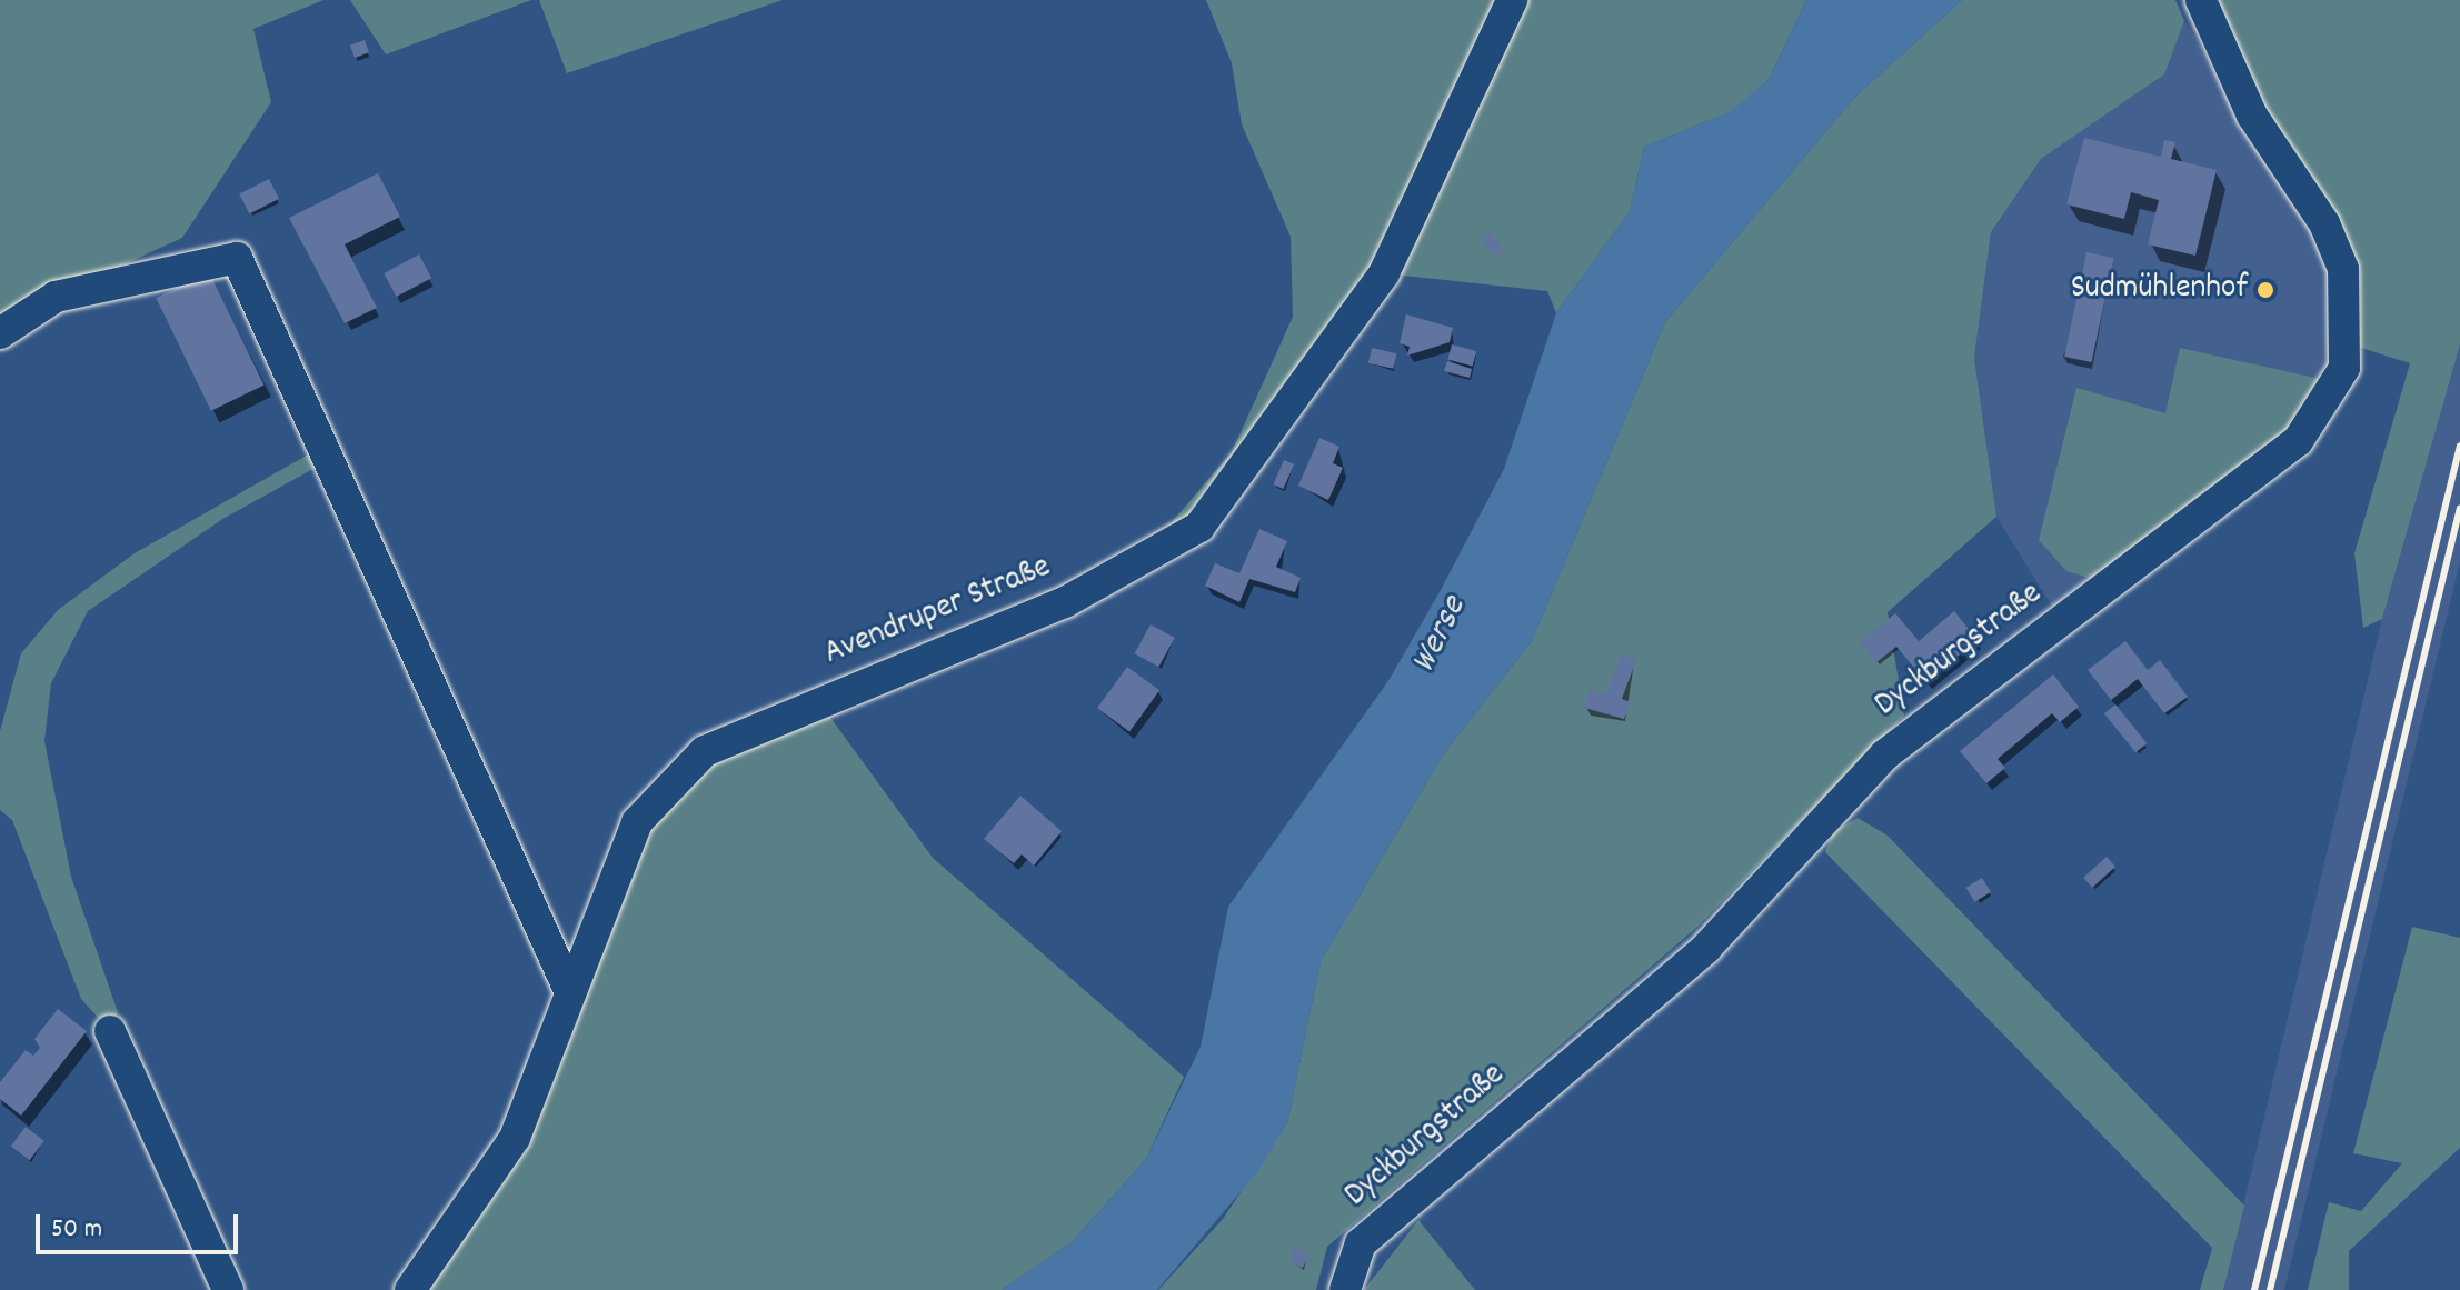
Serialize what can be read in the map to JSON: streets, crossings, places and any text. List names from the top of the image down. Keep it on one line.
{"streets":{"street":["Avendruper Straße","Dyckburgstraße"]},"water":["Werse"],"places":["Sudmühlenhof"],"scale_bar":"50 m"}
